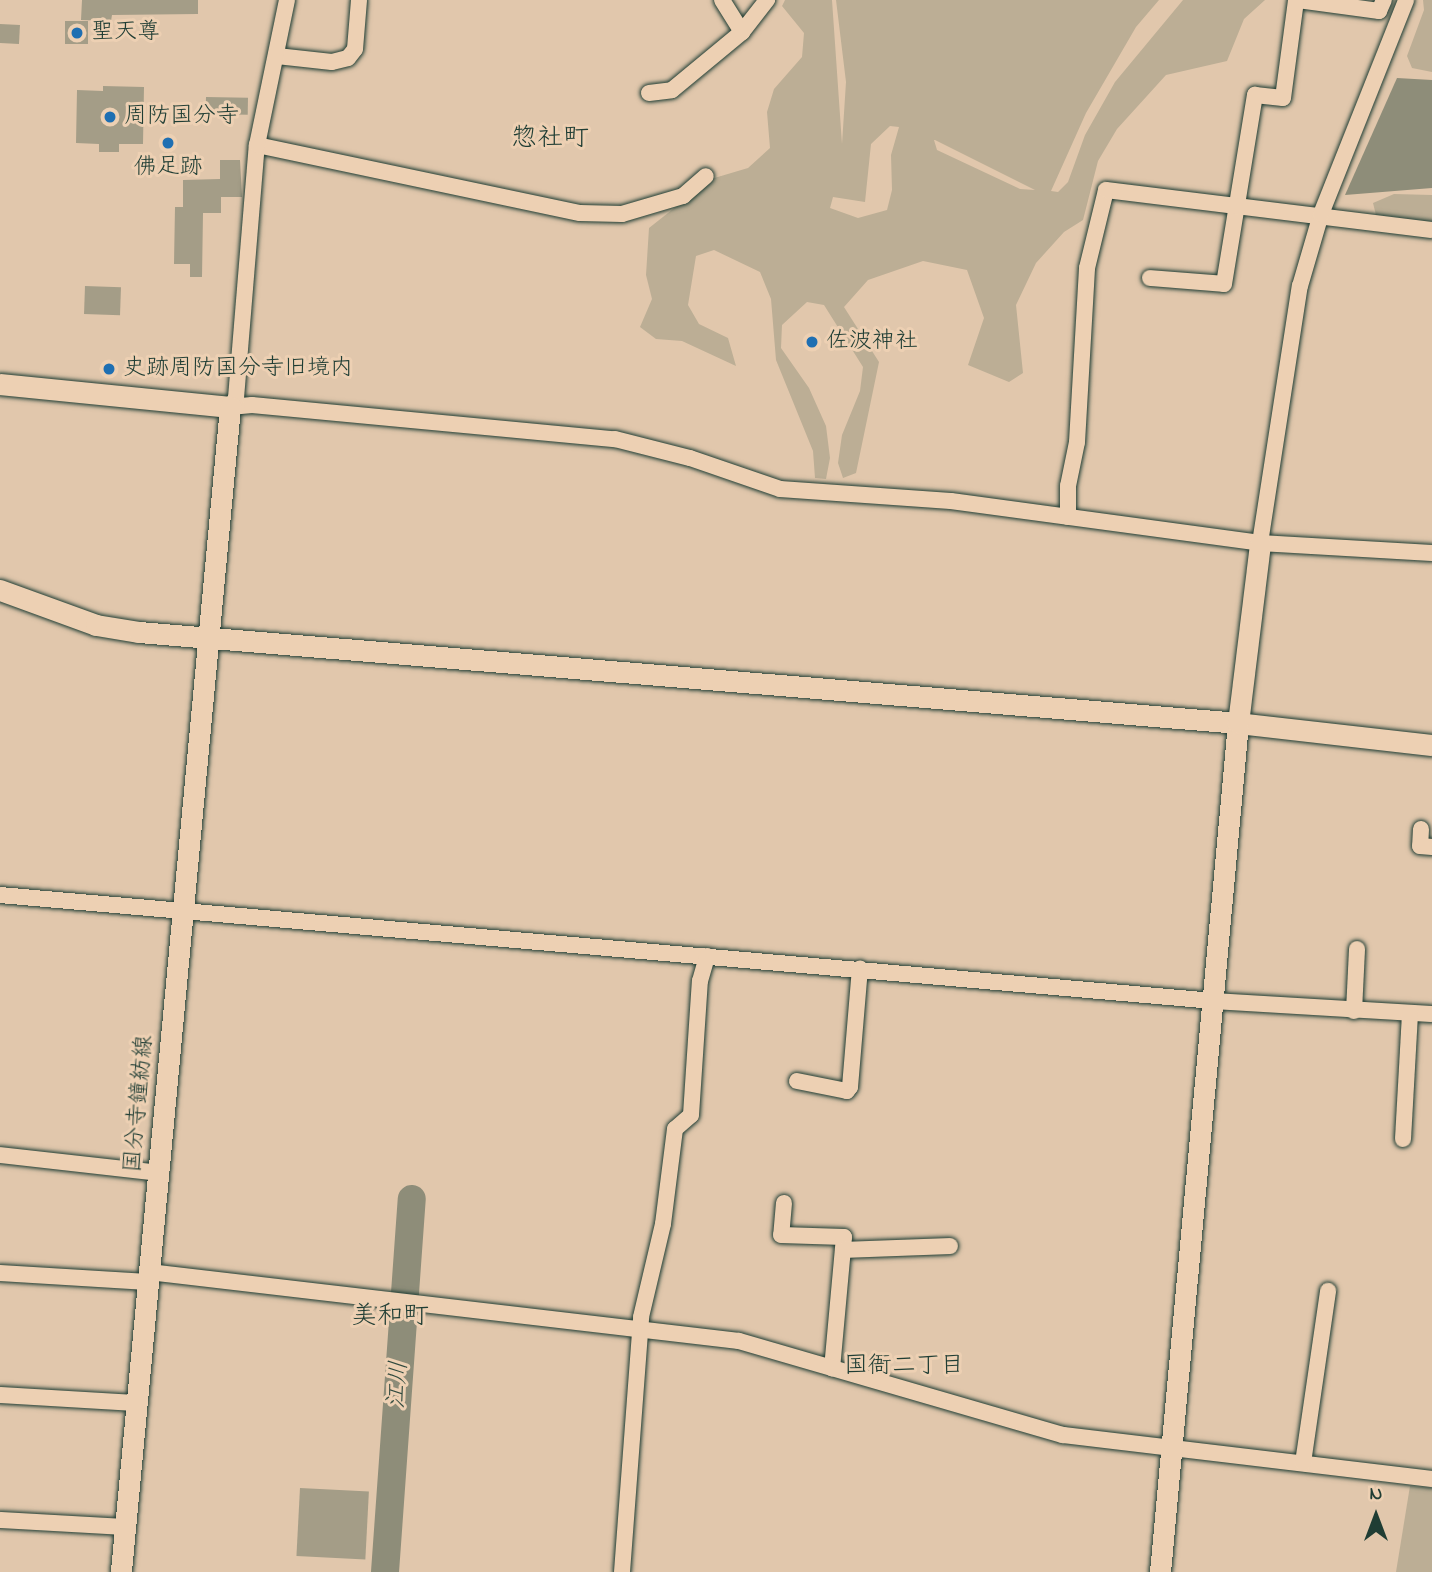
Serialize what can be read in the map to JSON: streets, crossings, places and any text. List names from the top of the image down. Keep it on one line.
{"streets":{"street":["国分寺鐘紡線"]},"districts":["惣社町","美和町","国衙二丁目"],"water":["江川"],"places":["聖天尊","周防国分寺","佛足跡","佐波神社","史跡周防国分寺旧境内"],"north":"top"}
